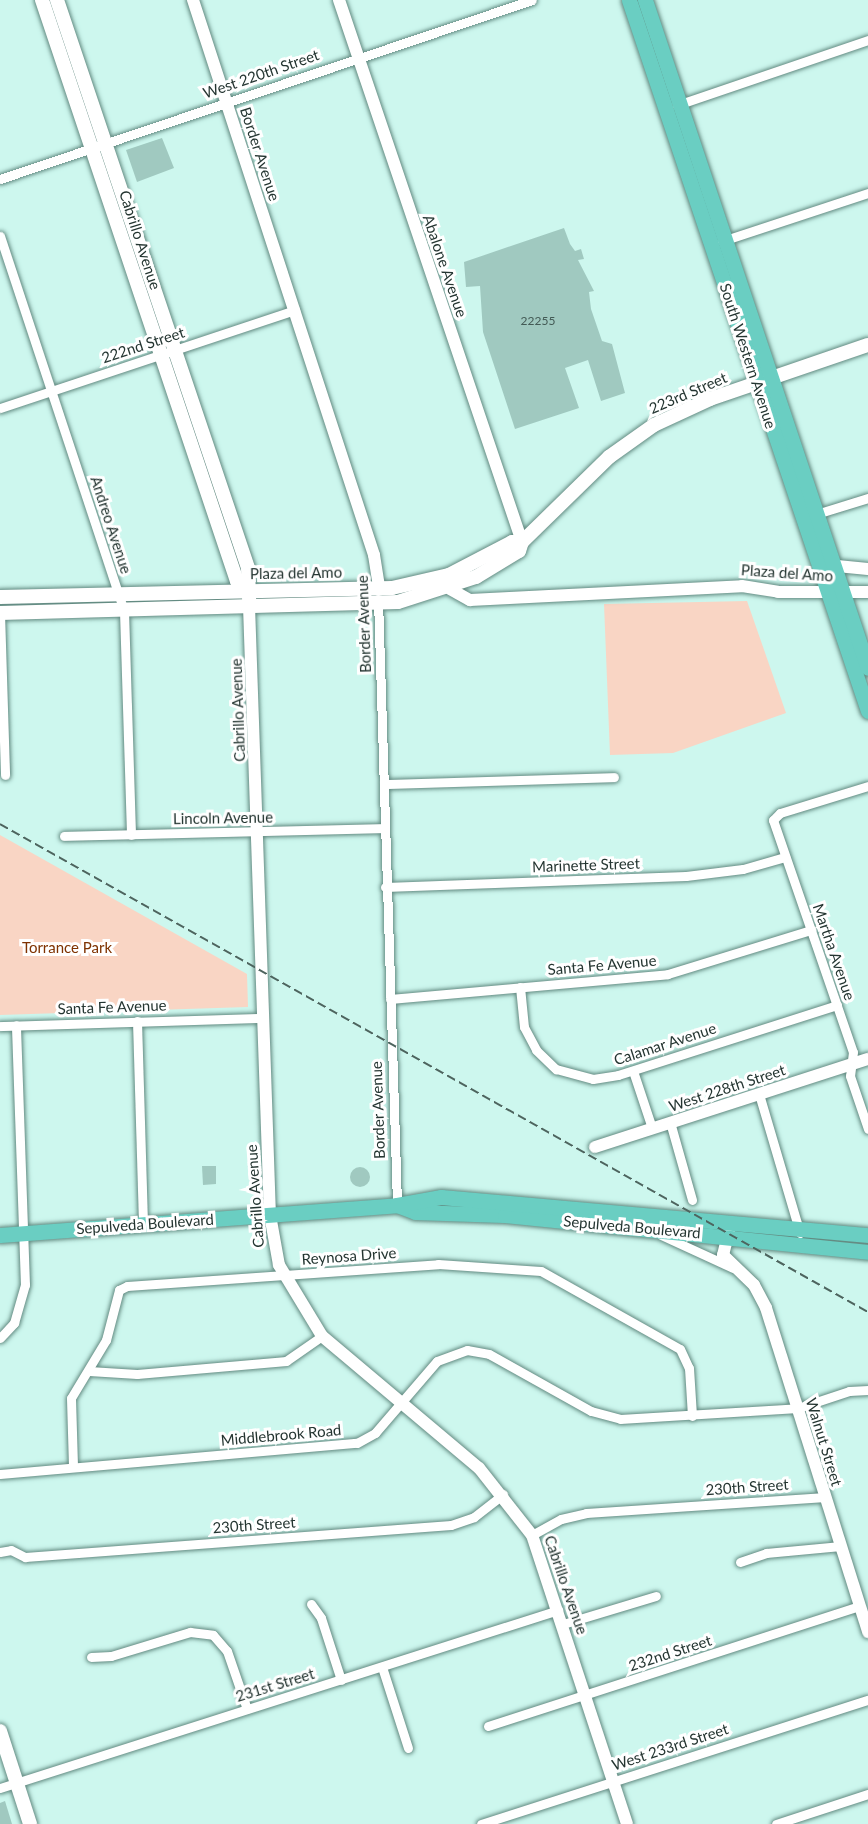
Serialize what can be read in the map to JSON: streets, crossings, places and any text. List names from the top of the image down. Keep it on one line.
{"streets":{"main road":["Cabrillo Avenue","South Western Avenue","223rd Street","Plaza del Amo","Sepulveda Boulevard"],"street":["West 220th Street","Border Avenue","Abalone Avenue","222nd Street","Andreo Avenue","Lincoln Avenue","Marinette Street","Martha Avenue","Santa Fe Avenue","Calamar Avenue","West 228th Street","Reynosa Drive","Middlebrook Road","Walnut Street","230th Street","232nd Street","231st Street","West 233rd Street"]},"crossings":[["West 220th Street","Border Avenue"],["West 220th Street","Cabrillo Avenue"],["West 220th Street","Abalone Avenue"],["Border Avenue","222nd Street"],["Border Avenue","Plaza del Amo"],["Border Avenue","Lincoln Avenue"],["Border Avenue","Marinette Street"],["Border Avenue","Santa Fe Avenue"],["Border Avenue","Sepulveda Boulevard"],["Cabrillo Avenue","222nd Street"],["Cabrillo Avenue","Plaza del Amo"],["Cabrillo Avenue","Lincoln Avenue"],["Cabrillo Avenue","Santa Fe Avenue"],["Cabrillo Avenue","Sepulveda Boulevard"],["Cabrillo Avenue","Reynosa Drive"],["Cabrillo Avenue","Middlebrook Road"],["Cabrillo Avenue","230th Street"],["Cabrillo Avenue","232nd Street"],["Cabrillo Avenue","231st Street"],["Cabrillo Avenue","West 233rd Street"],["Abalone Avenue","223rd Street"],["Abalone Avenue","Plaza del Amo"],["222nd Street","Andreo Avenue"],["South Western Avenue","223rd Street"],["South Western Avenue","Plaza del Amo"],["223rd Street","Plaza del Amo"],["Andreo Avenue","Plaza del Amo"],["Andreo Avenue","Lincoln Avenue"],["Marinette Street","Martha Avenue"],["Martha Avenue","Santa Fe Avenue"],["Martha Avenue","Calamar Avenue"],["Martha Avenue","West 228th Street"],["Santa Fe Avenue","Calamar Avenue"],["Sepulveda Boulevard","Walnut Street"],["Reynosa Drive","Middlebrook Road"],["Middlebrook Road","Walnut Street"],["Walnut Street","230th Street"],["Walnut Street","232nd Street"]],"parks":["Torrance Park"],"house_numbers":["22255"]}
